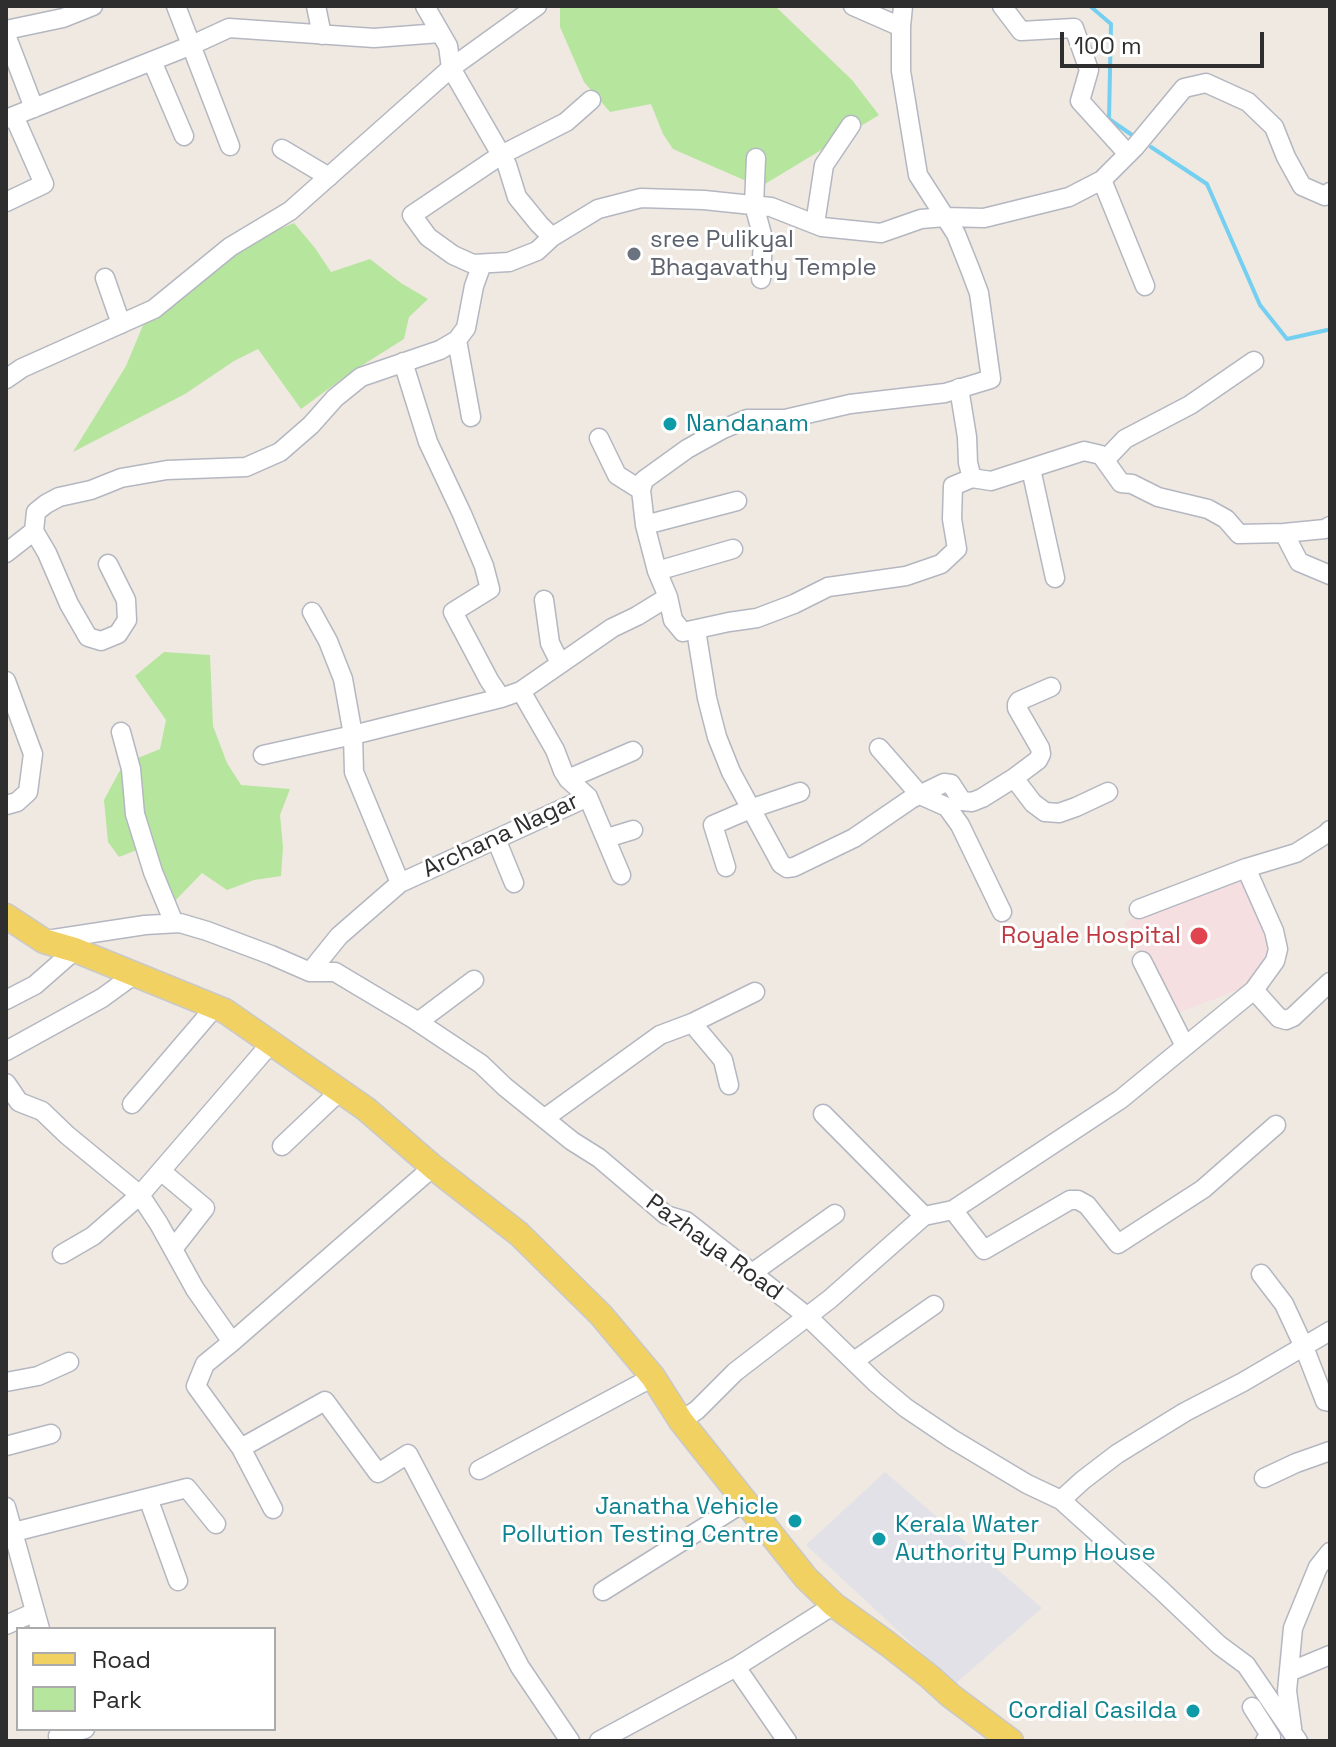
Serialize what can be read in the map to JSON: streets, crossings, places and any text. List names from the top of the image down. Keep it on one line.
{"streets":{"street":["Archana Nagar","Pazhaya Road"]},"crossings":[["Archana Nagar","Pazhaya Road"]],"places":["sree Pulikyal Bhagavathy Temple","Nandanam","Royale Hospital","Janatha Vehicle Pollution Testing Centre","Kerala Water Authority Pump House","Cordial Casilda"],"legend":["Road","Park"],"scale_bar":"100 m"}
